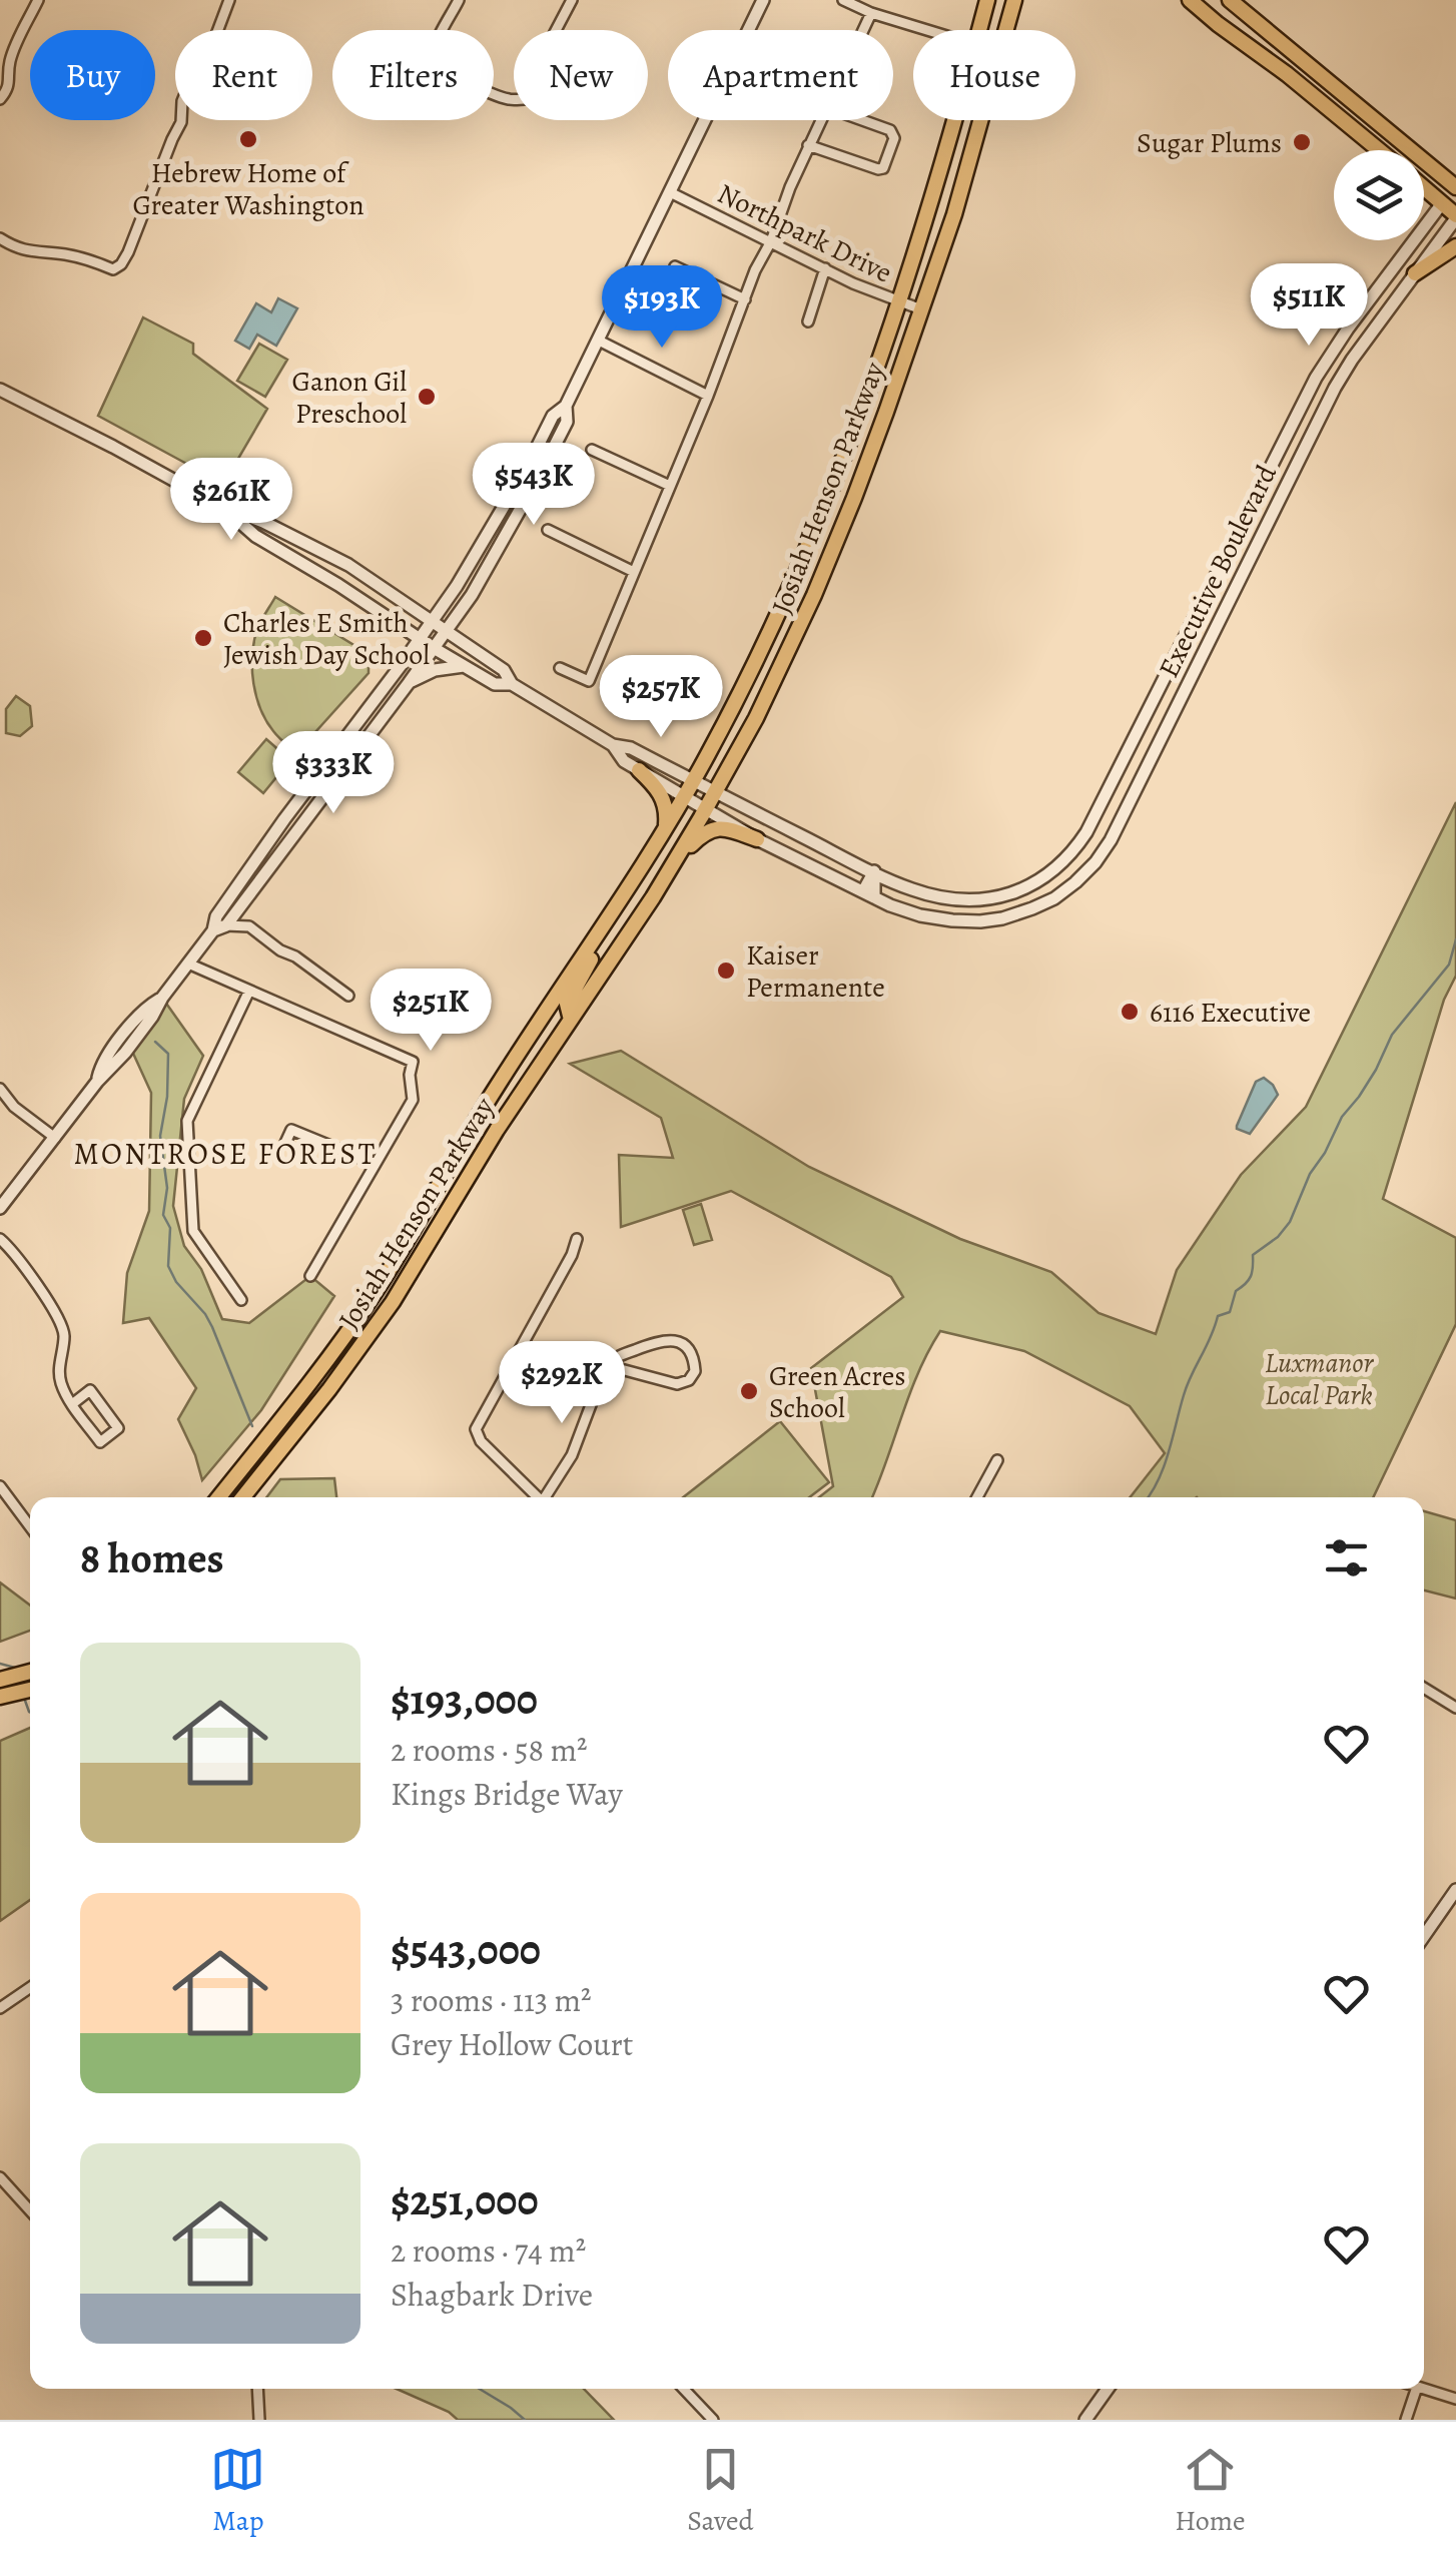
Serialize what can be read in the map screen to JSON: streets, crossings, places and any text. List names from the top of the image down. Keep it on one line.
{"streets":{"main road":["Josiah Henson Parkway"],"street":["Northpark Drive","Executive Boulevard"]},"crossings":[["Northpark Drive","Josiah Henson Parkway"],["Josiah Henson Parkway","Executive Boulevard"]],"districts":["MONTROSE FOREST"],"parks":["Luxmanor Local Park"],"places":["Hebrew Home of Greater Washington","Sugar Plums","Ganon Gil Preschool","Charles E Smith Jewish Day School","Kaiser Permanente","6116 Executive","Green Acres School"],"page":{"chip":["Buy","Rent","Filters","New","Apartment","House"],"price":["$511K","$193K","$543K","$261K","$257K","$333K","$251K","$292K"],"heading":"8 homes","list":[{"name":"$193,000","note":"2 rooms · 58 m² · Kings Bridge Way"},{"name":"$543,000","note":"3 rooms · 113 m² · Grey Hollow Court"},{"name":"$251,000","note":"2 rooms · 74 m² · Shagbark Drive"}],"tabs":["Map","Saved","Home"]}}
